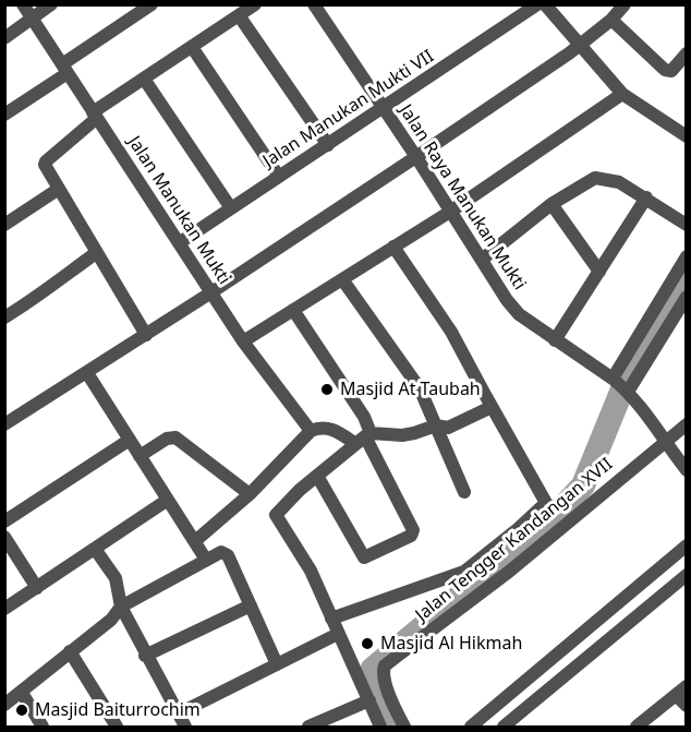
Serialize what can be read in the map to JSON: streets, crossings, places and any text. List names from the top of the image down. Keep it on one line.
{"streets":{"street":["Jalan Manukan Mukti VII","Jalan Raya Manukan Mukti","Jalan Manukan Mukti","Jalan Tengger Kandangan XVII"]},"crossings":[["Jalan Manukan Mukti VII","Jalan Raya Manukan Mukti"],["Jalan Manukan Mukti VII","Jalan Manukan Mukti"],["Jalan Raya Manukan Mukti","Jalan Tengger Kandangan XVII"]],"places":["Masjid At Taubah","Masjid Al Hikmah","Masjid Baiturrochim"]}
